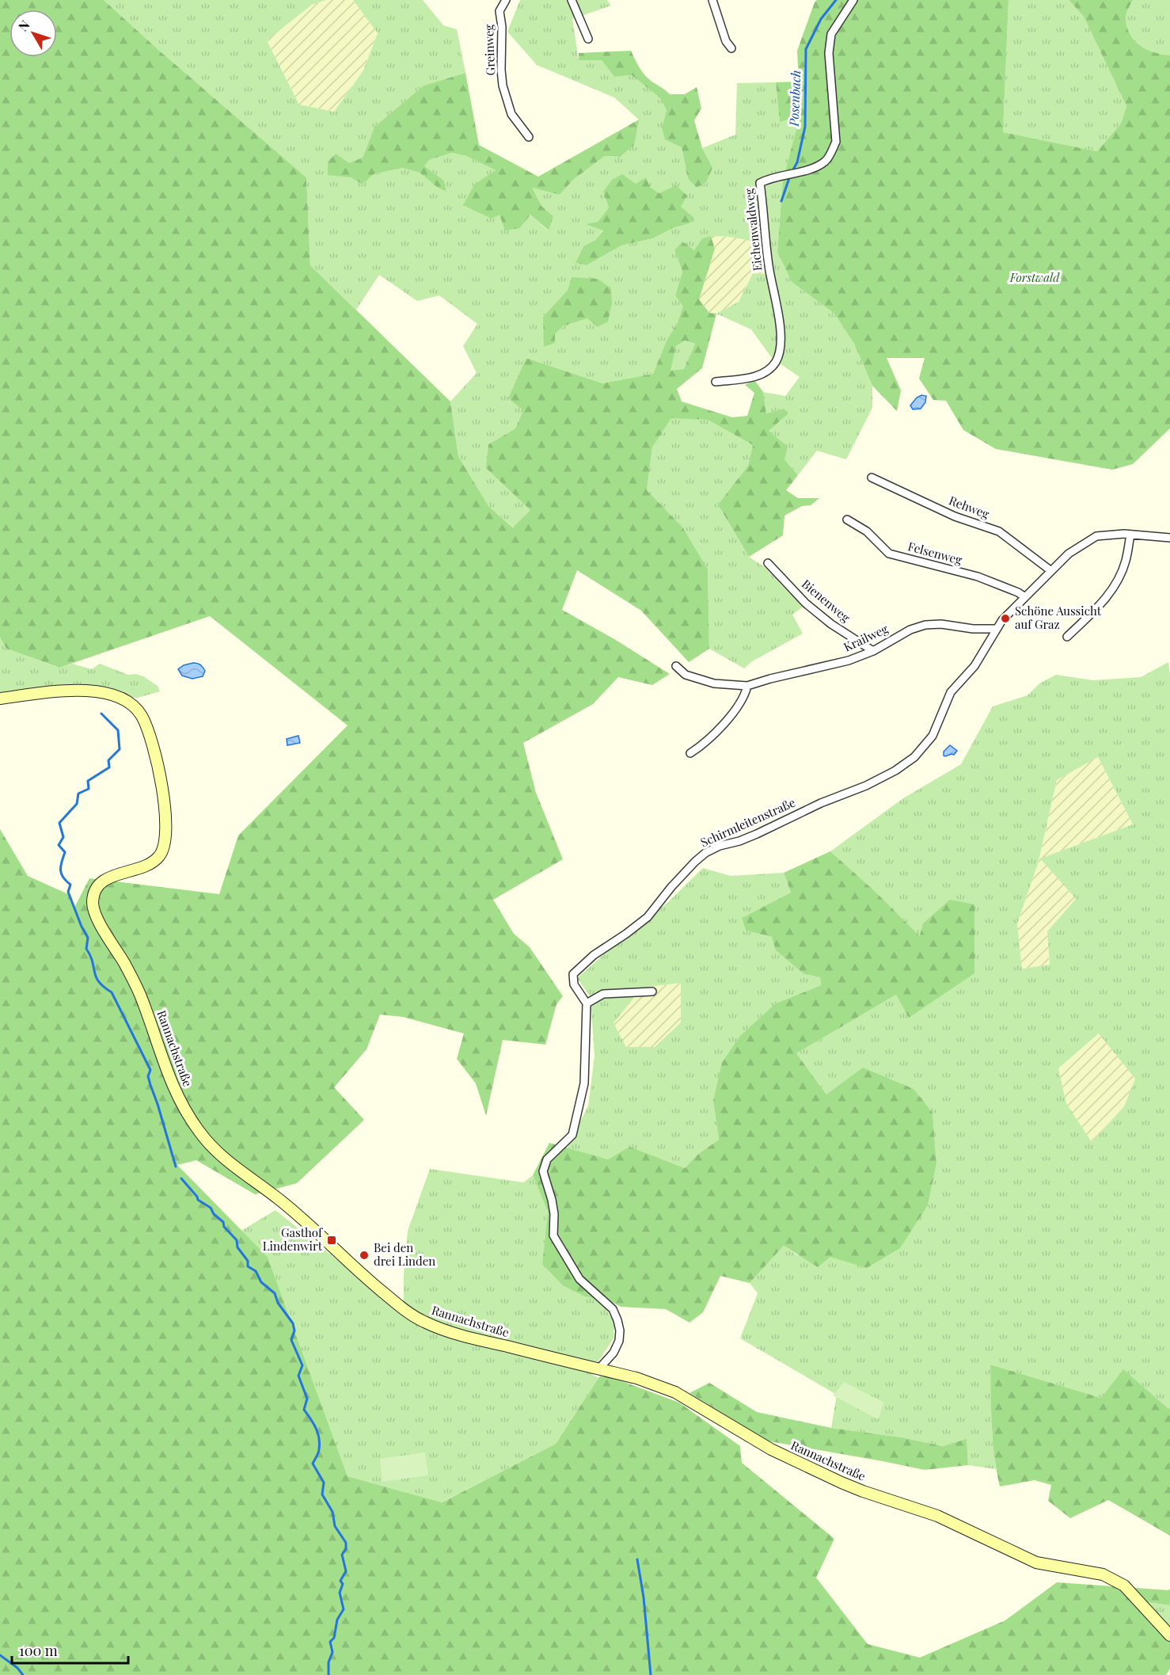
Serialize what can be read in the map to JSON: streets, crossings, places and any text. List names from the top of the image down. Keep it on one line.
{"streets":{"street":["Greinweg","Eichenwaldweg","Rehweg","Felsenweg","Bienenweg","Krailweg","Schirmleitenstraße","Rannachstraße"]},"crossings":[["Rehweg","Schirmleitenstraße"],["Felsenweg","Schirmleitenstraße"],["Bienenweg","Krailweg"],["Krailweg","Schirmleitenstraße"]],"water":["Posenbach"],"parks":["Forstwald"],"places":{"other":["Schöne Aussicht auf Graz","Bei den drei Linden"],"transit":["Gasthof Lindenwirt"]},"scale_bar":"100 m","north":"top left"}
